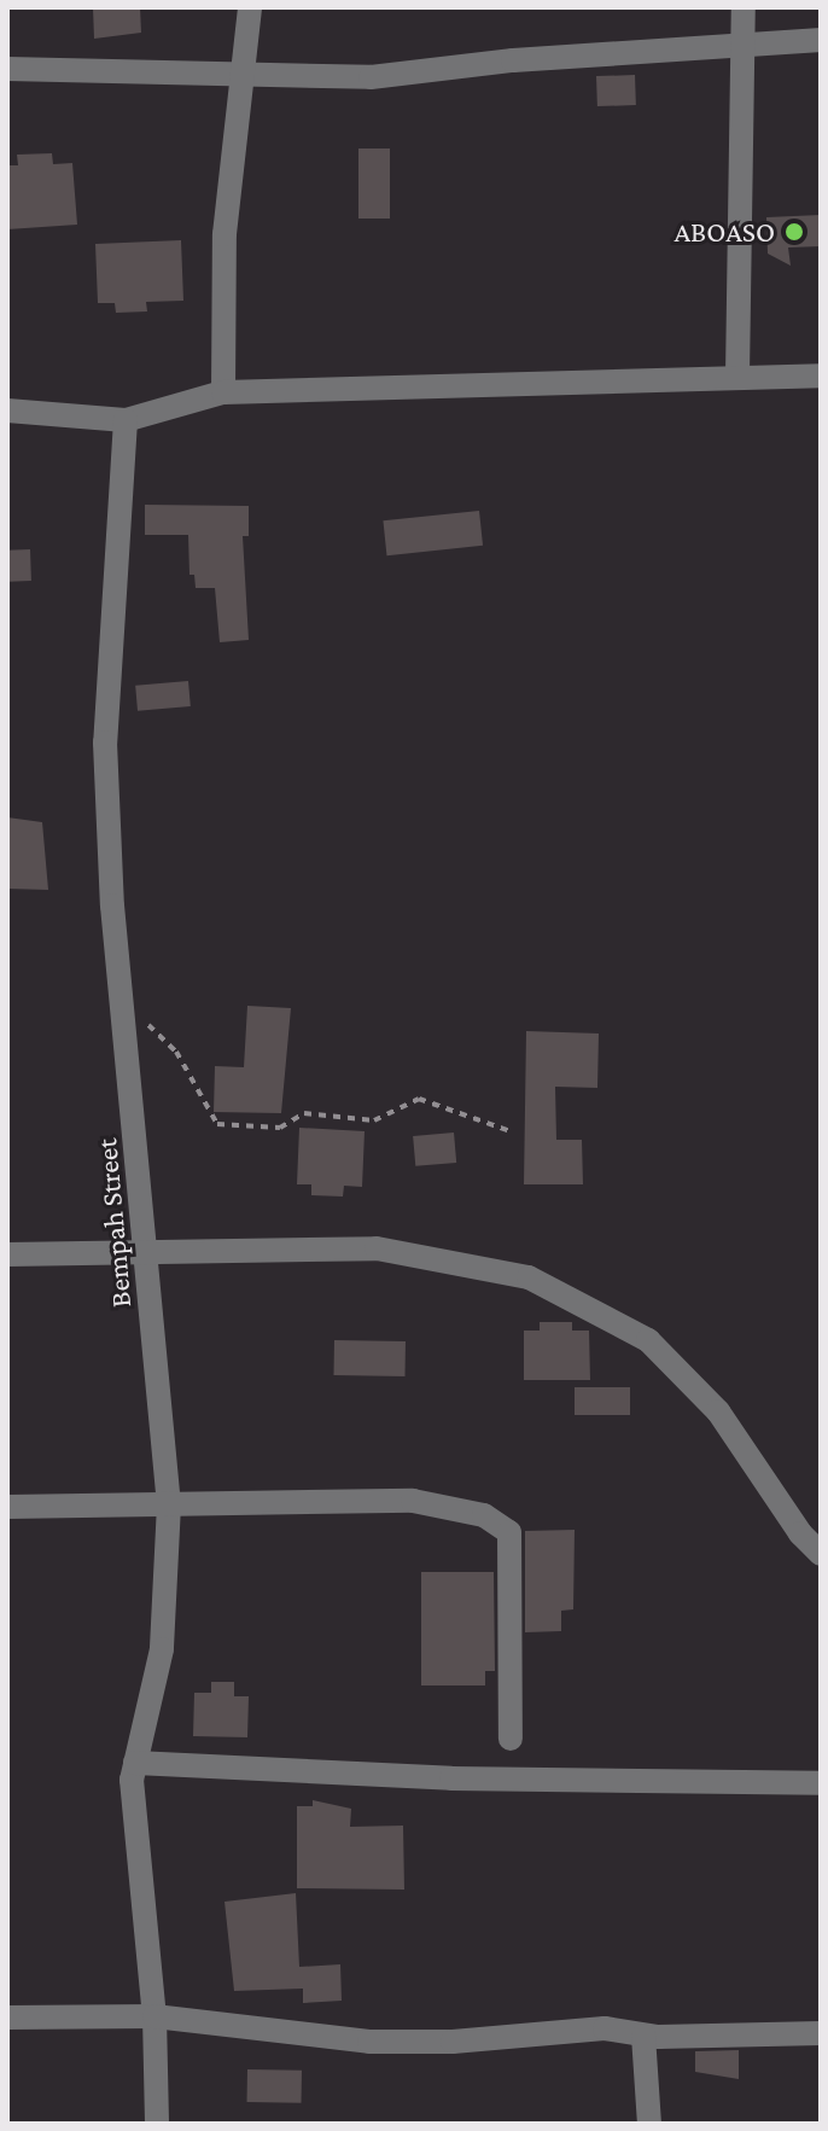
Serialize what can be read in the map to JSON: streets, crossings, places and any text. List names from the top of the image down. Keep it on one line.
{"streets":{"street":["Bempah Street"]},"places":["ABOASO"]}
